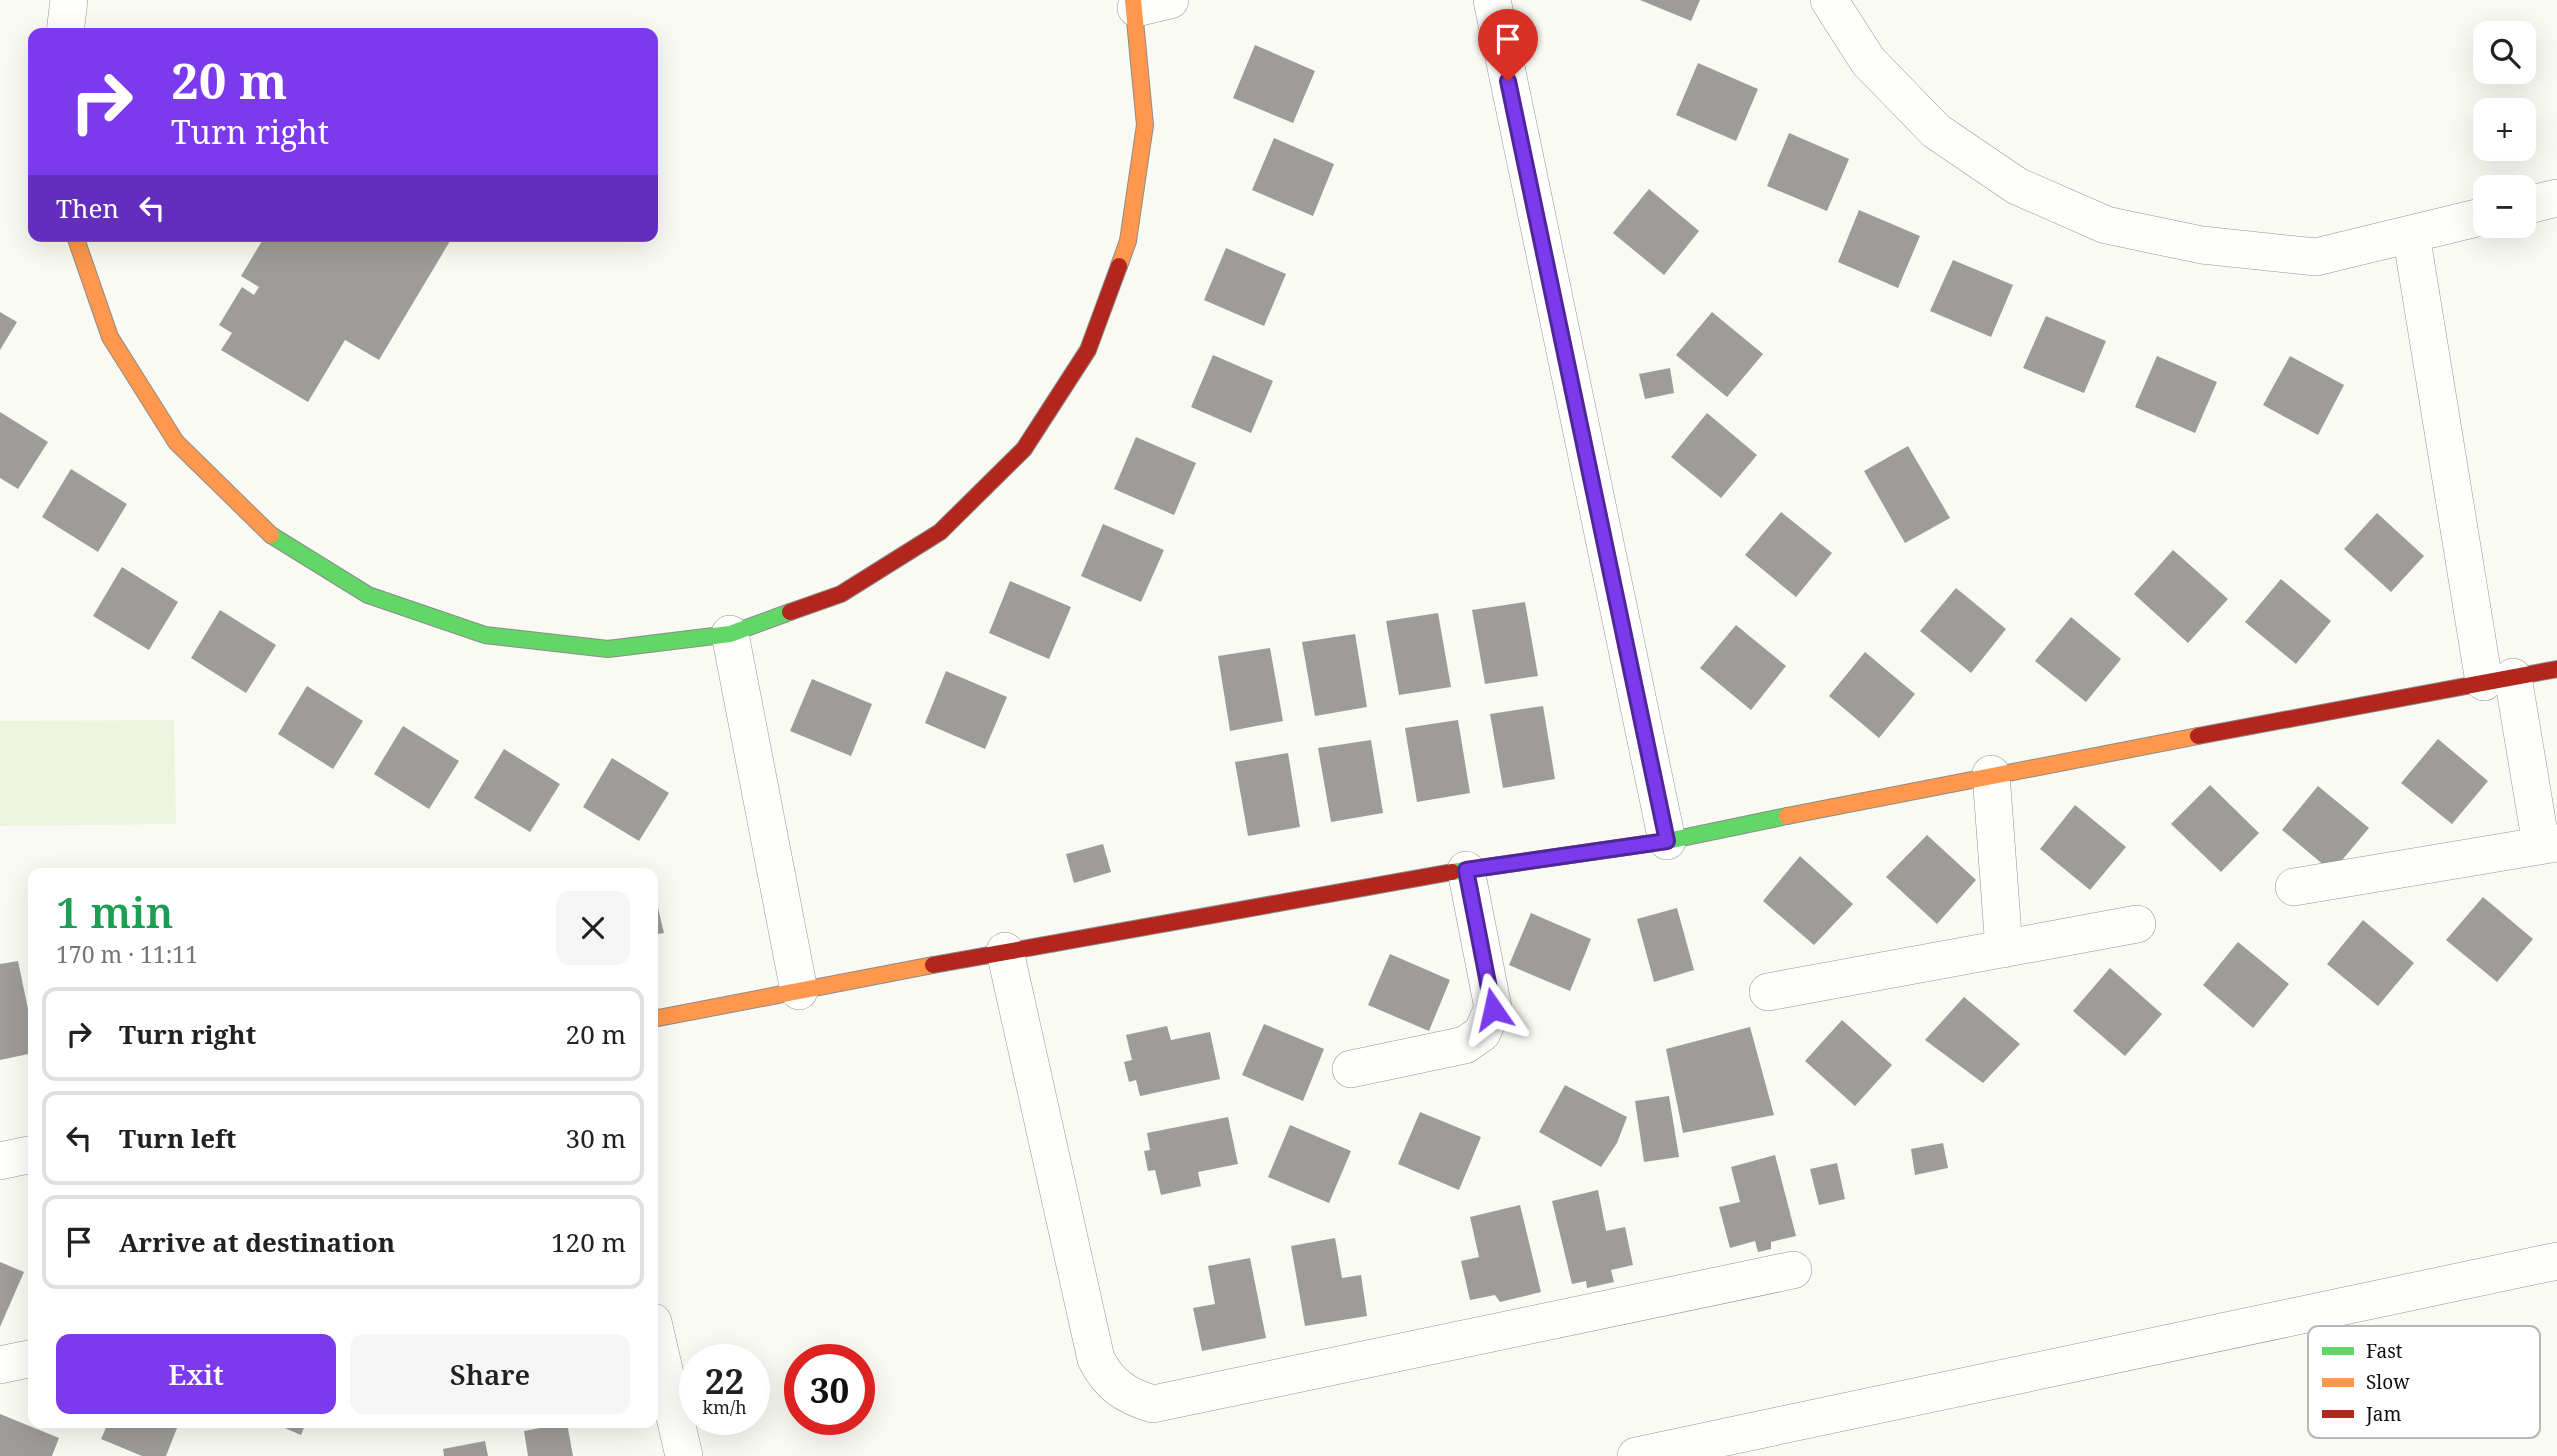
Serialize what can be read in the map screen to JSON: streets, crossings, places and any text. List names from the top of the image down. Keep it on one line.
{"legend":["Fast","Slow","Jam"],"page":{"map_buttons":["+","−"],"turn":["20 m","Turn right"],"then":"Then","heading":["1 min","170 m · 11:11"],"list":[{"name":"Turn right","value":"20 m"},{"name":"Turn left","value":"30 m"},{"name":"Arrive at destination","value":"120 m"}],"buttons":["Exit","Share"],"speed":"22 km/h","limit":"30"}}
